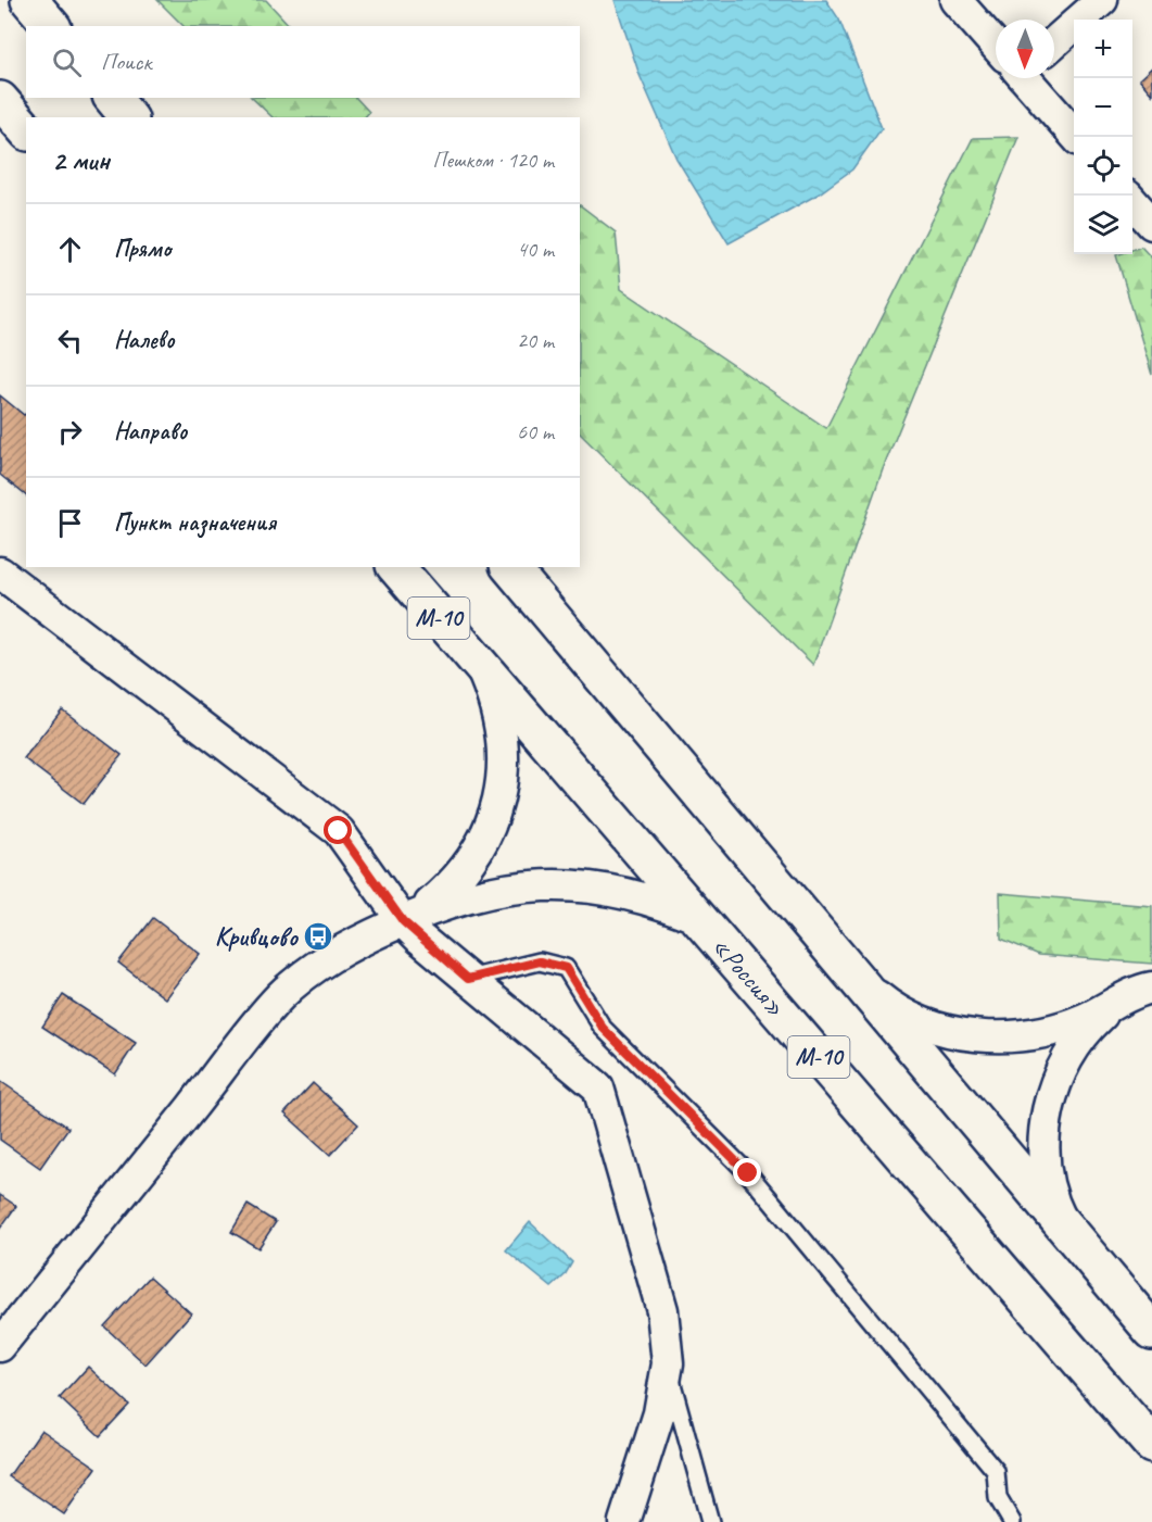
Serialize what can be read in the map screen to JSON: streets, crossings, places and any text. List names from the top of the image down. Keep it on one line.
{"streets":{"highway":["М-10","«Россия»"]},"places":{"bus stop":["Кривцово"]},"north":"bottom","page":{"map_buttons":["+","−"],"search":"Поиск","heading":["2 мин","Пешком · 120 m"],"list":[["Прямо","40 m"],["Налево","20 m"],["Направо","60 m"],"Пункт назначения"]}}
